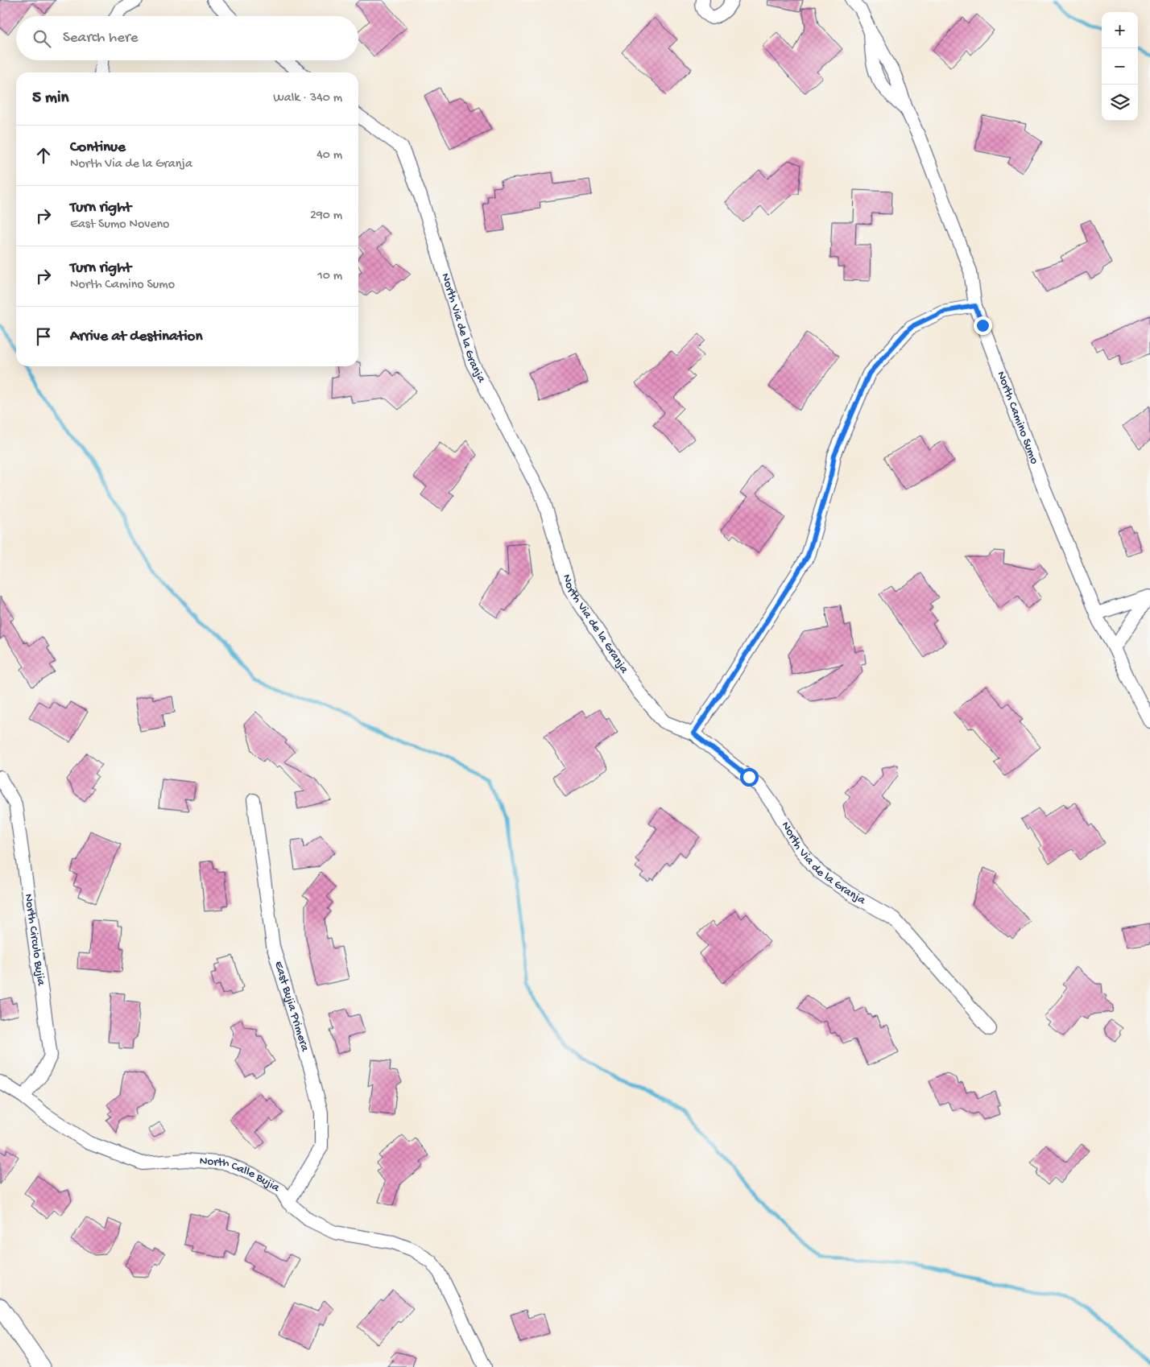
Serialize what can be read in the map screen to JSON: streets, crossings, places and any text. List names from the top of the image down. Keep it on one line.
{"streets":{"street":["North Via de la Granja","North Camino Sumo","North Circulo Bujia","East Bujia Primera","North Calle Bujia"]},"crossings":[["North Circulo Bujia","North Calle Bujia"],["East Bujia Primera","North Calle Bujia"]],"page":{"map_buttons":["+","−"],"search":"Search here","heading":["5 min","Walk · 340 m"],"list":[["Continue","North Via de la Granja","40 m"],["Turn right","East Sumo Noveno","290 m"],["Turn right","North Camino Sumo","10 m"],"Arrive at destination"]}}
